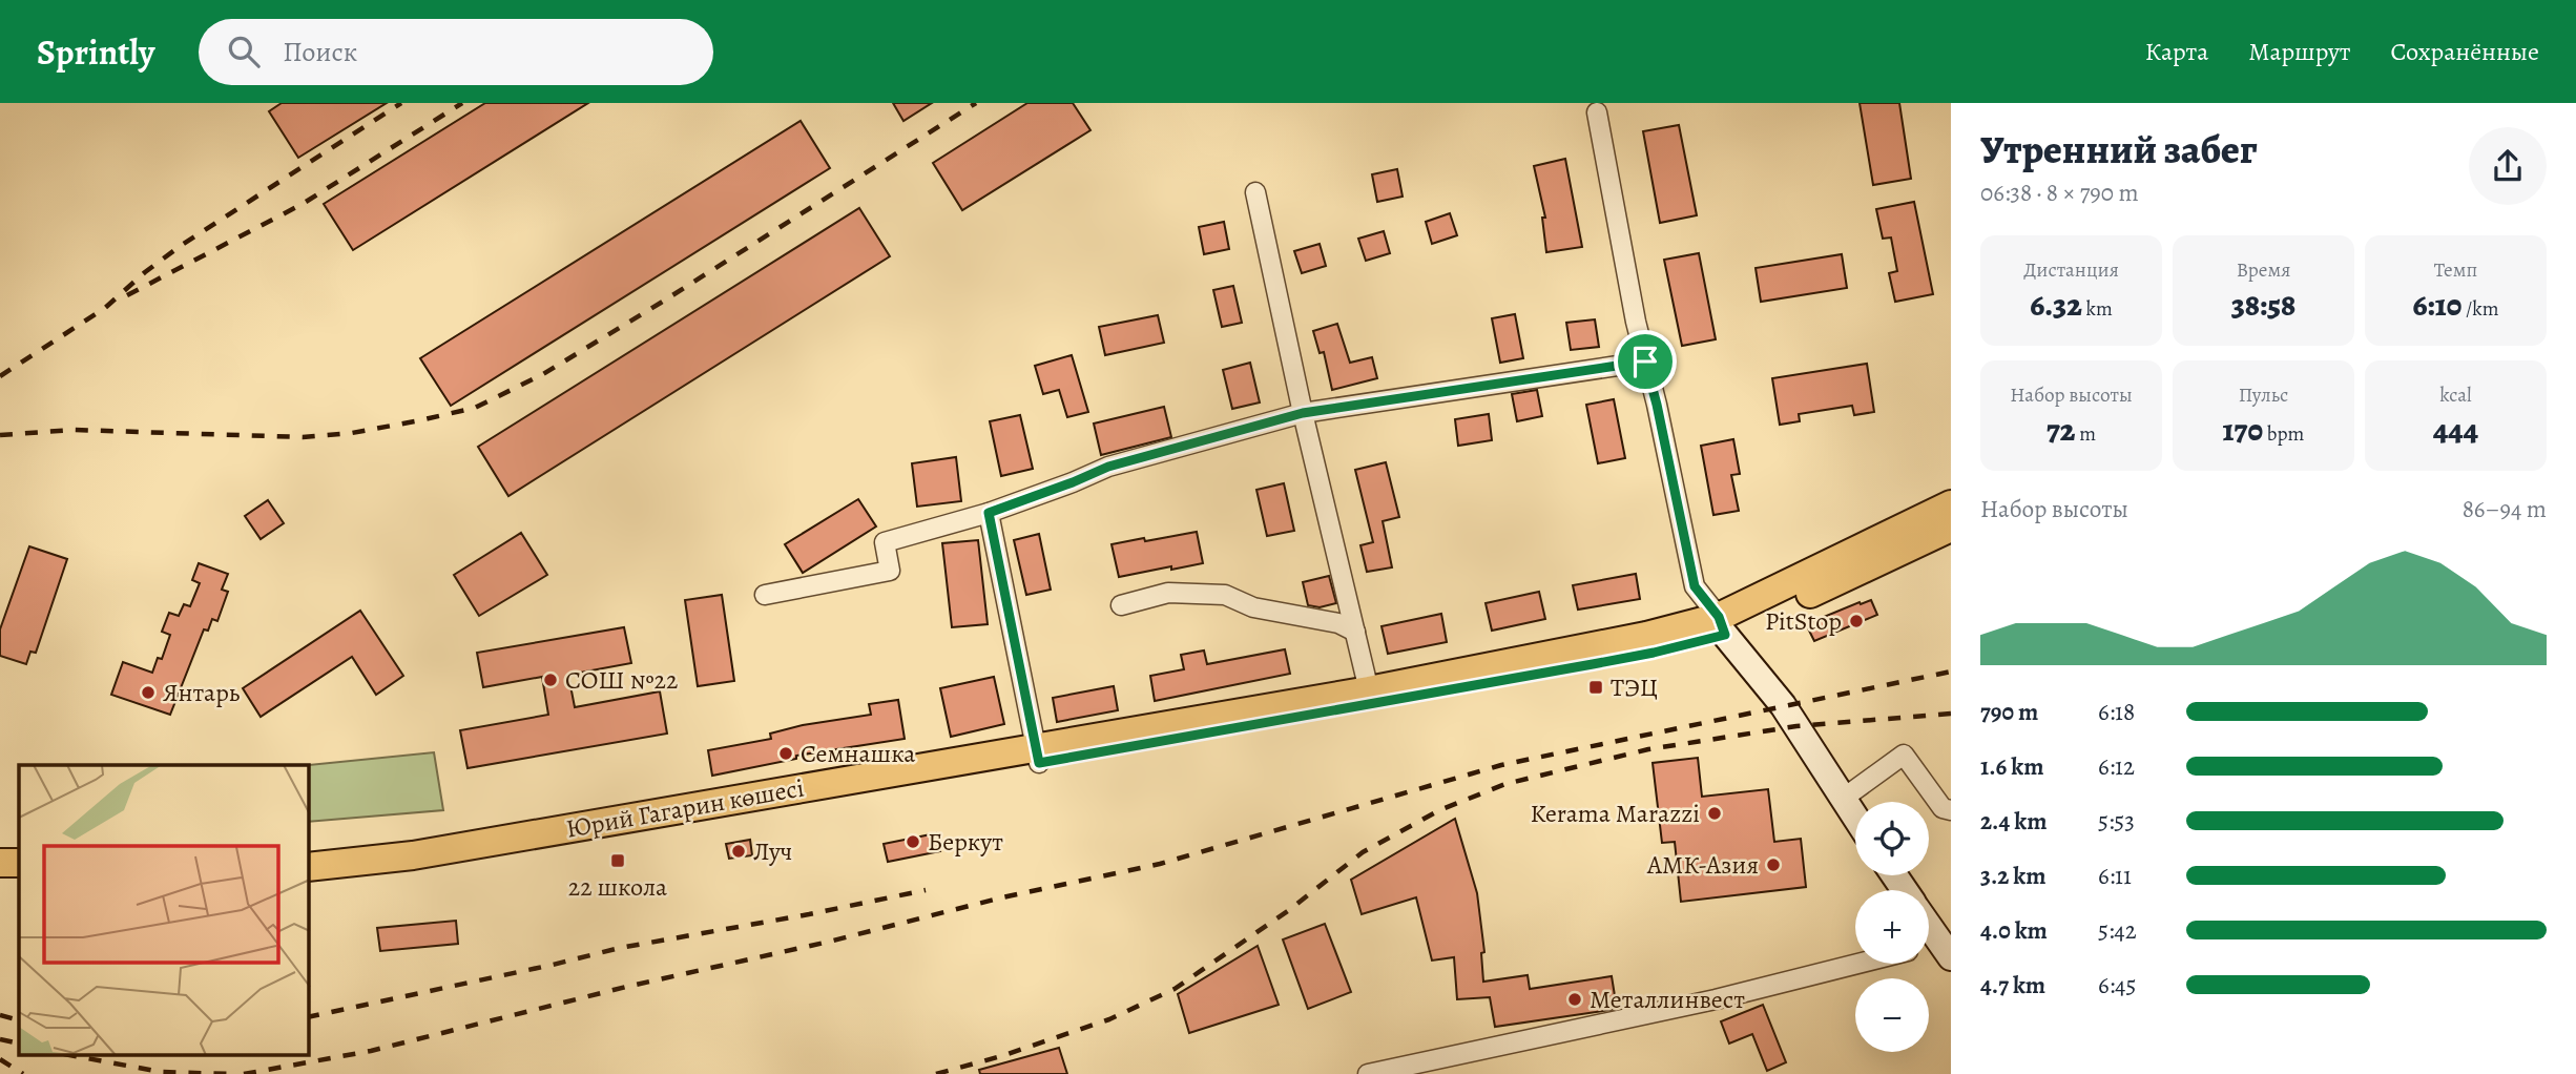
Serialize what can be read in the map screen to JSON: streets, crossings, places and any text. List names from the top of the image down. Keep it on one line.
{"streets":{"main road":["Юрий Гагарин көшесі"]},"places":{"other":["PitStop","СОШ №22","Янтарь","Семнашка","Kerama Marazzi","Беркут","Луч","АМК-Азия","Металлинвест"],"transit":["ТЭЦ","22 школа"]},"page":{"header":"Sprintly","search":"Поиск","nav":["Карта","Маршрут","Сохранённые"],"heading":["Утренний забег","06:38 · 8 × 790 m"],"stats":[["Дистанция","6.32 km"],["Время","38:58"],["Темп","6:10 /km"],["Набор высоты","72 m"],["Пульс","170 bpm"],["kcal","444"]],"chart":["Набор высоты","86–94 m"],"list":[{"name":"790 m","note":"6:18"},{"name":"1.6 km","note":"6:12"},{"name":"2.4 km","note":"5:53"},{"name":"3.2 km","note":"6:11"},{"name":"4.0 km","note":"5:42"},{"name":"4.7 km","note":"6:45"}],"map_buttons":["+","−"]}}
